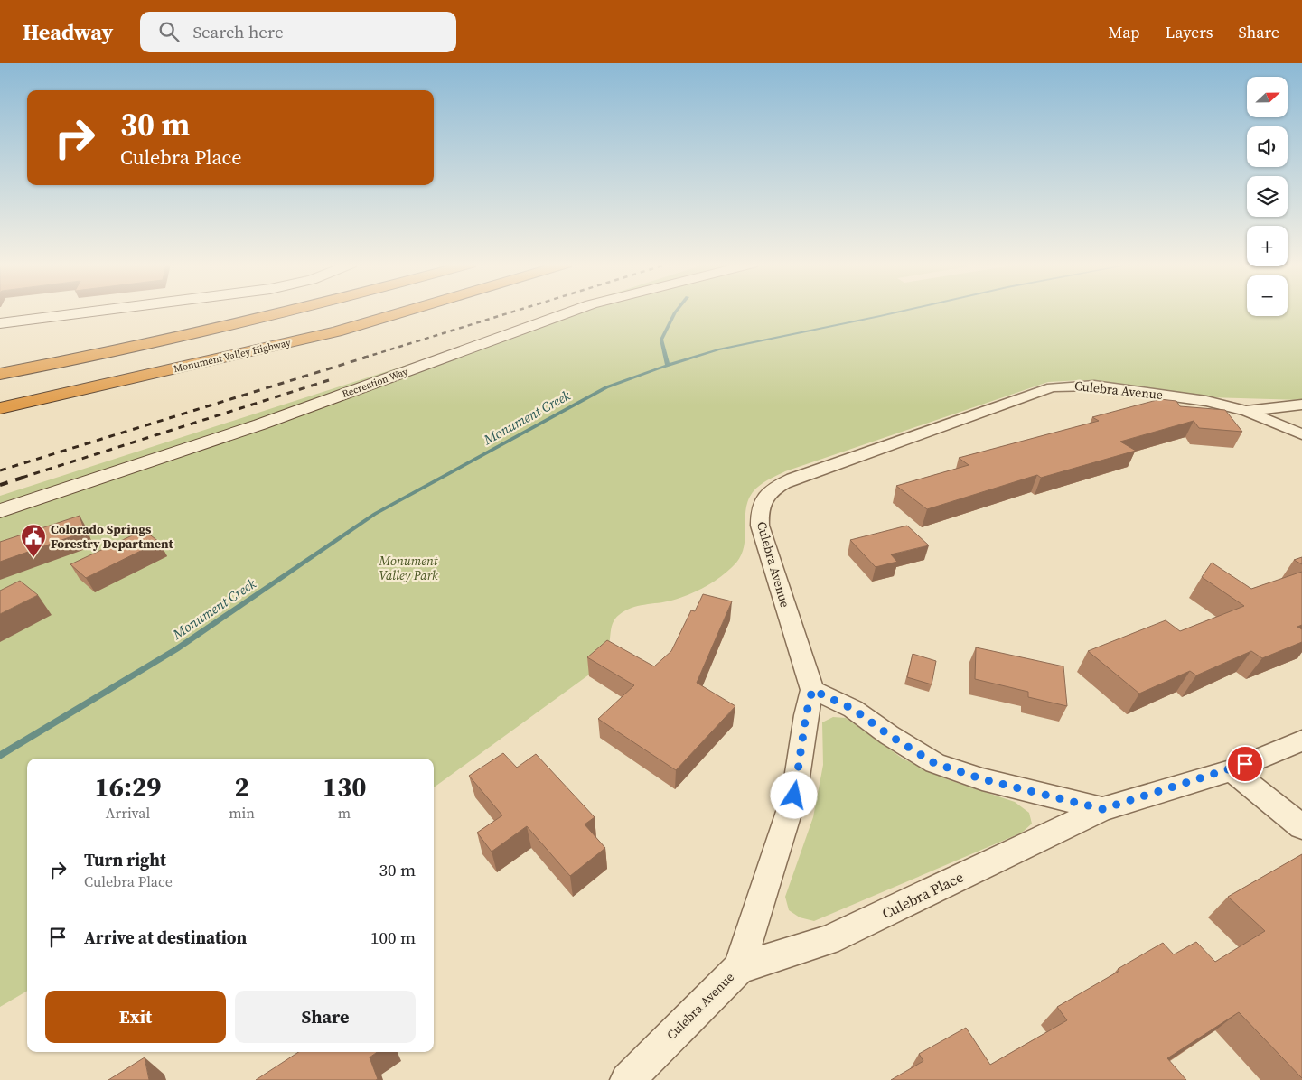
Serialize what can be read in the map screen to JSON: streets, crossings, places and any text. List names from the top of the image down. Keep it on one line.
{"streets":{"highway":["Monument Valley Highway"],"street":["Recreation Way","Culebra Avenue","Culebra Place"]},"crossings":[["Culebra Avenue","Culebra Place"]],"water":["Monument Creek"],"parks":["Monument Valley Park"],"places":{"public building":["Colorado Springs Forestry Department"]},"north":"right","page":{"header":"Headway","search":"Search here","nav":["Map","Layers","Share"],"map_buttons":["+","−"],"turn":["30 m","Culebra Place"],"eta":["16:29","Arrival","2","min","130","m"],"list":[{"name":"Turn right","note":"Culebra Place","value":"30 m"},{"name":"Arrive at destination","value":"100 m"}],"buttons":["Exit","Share"]}}
